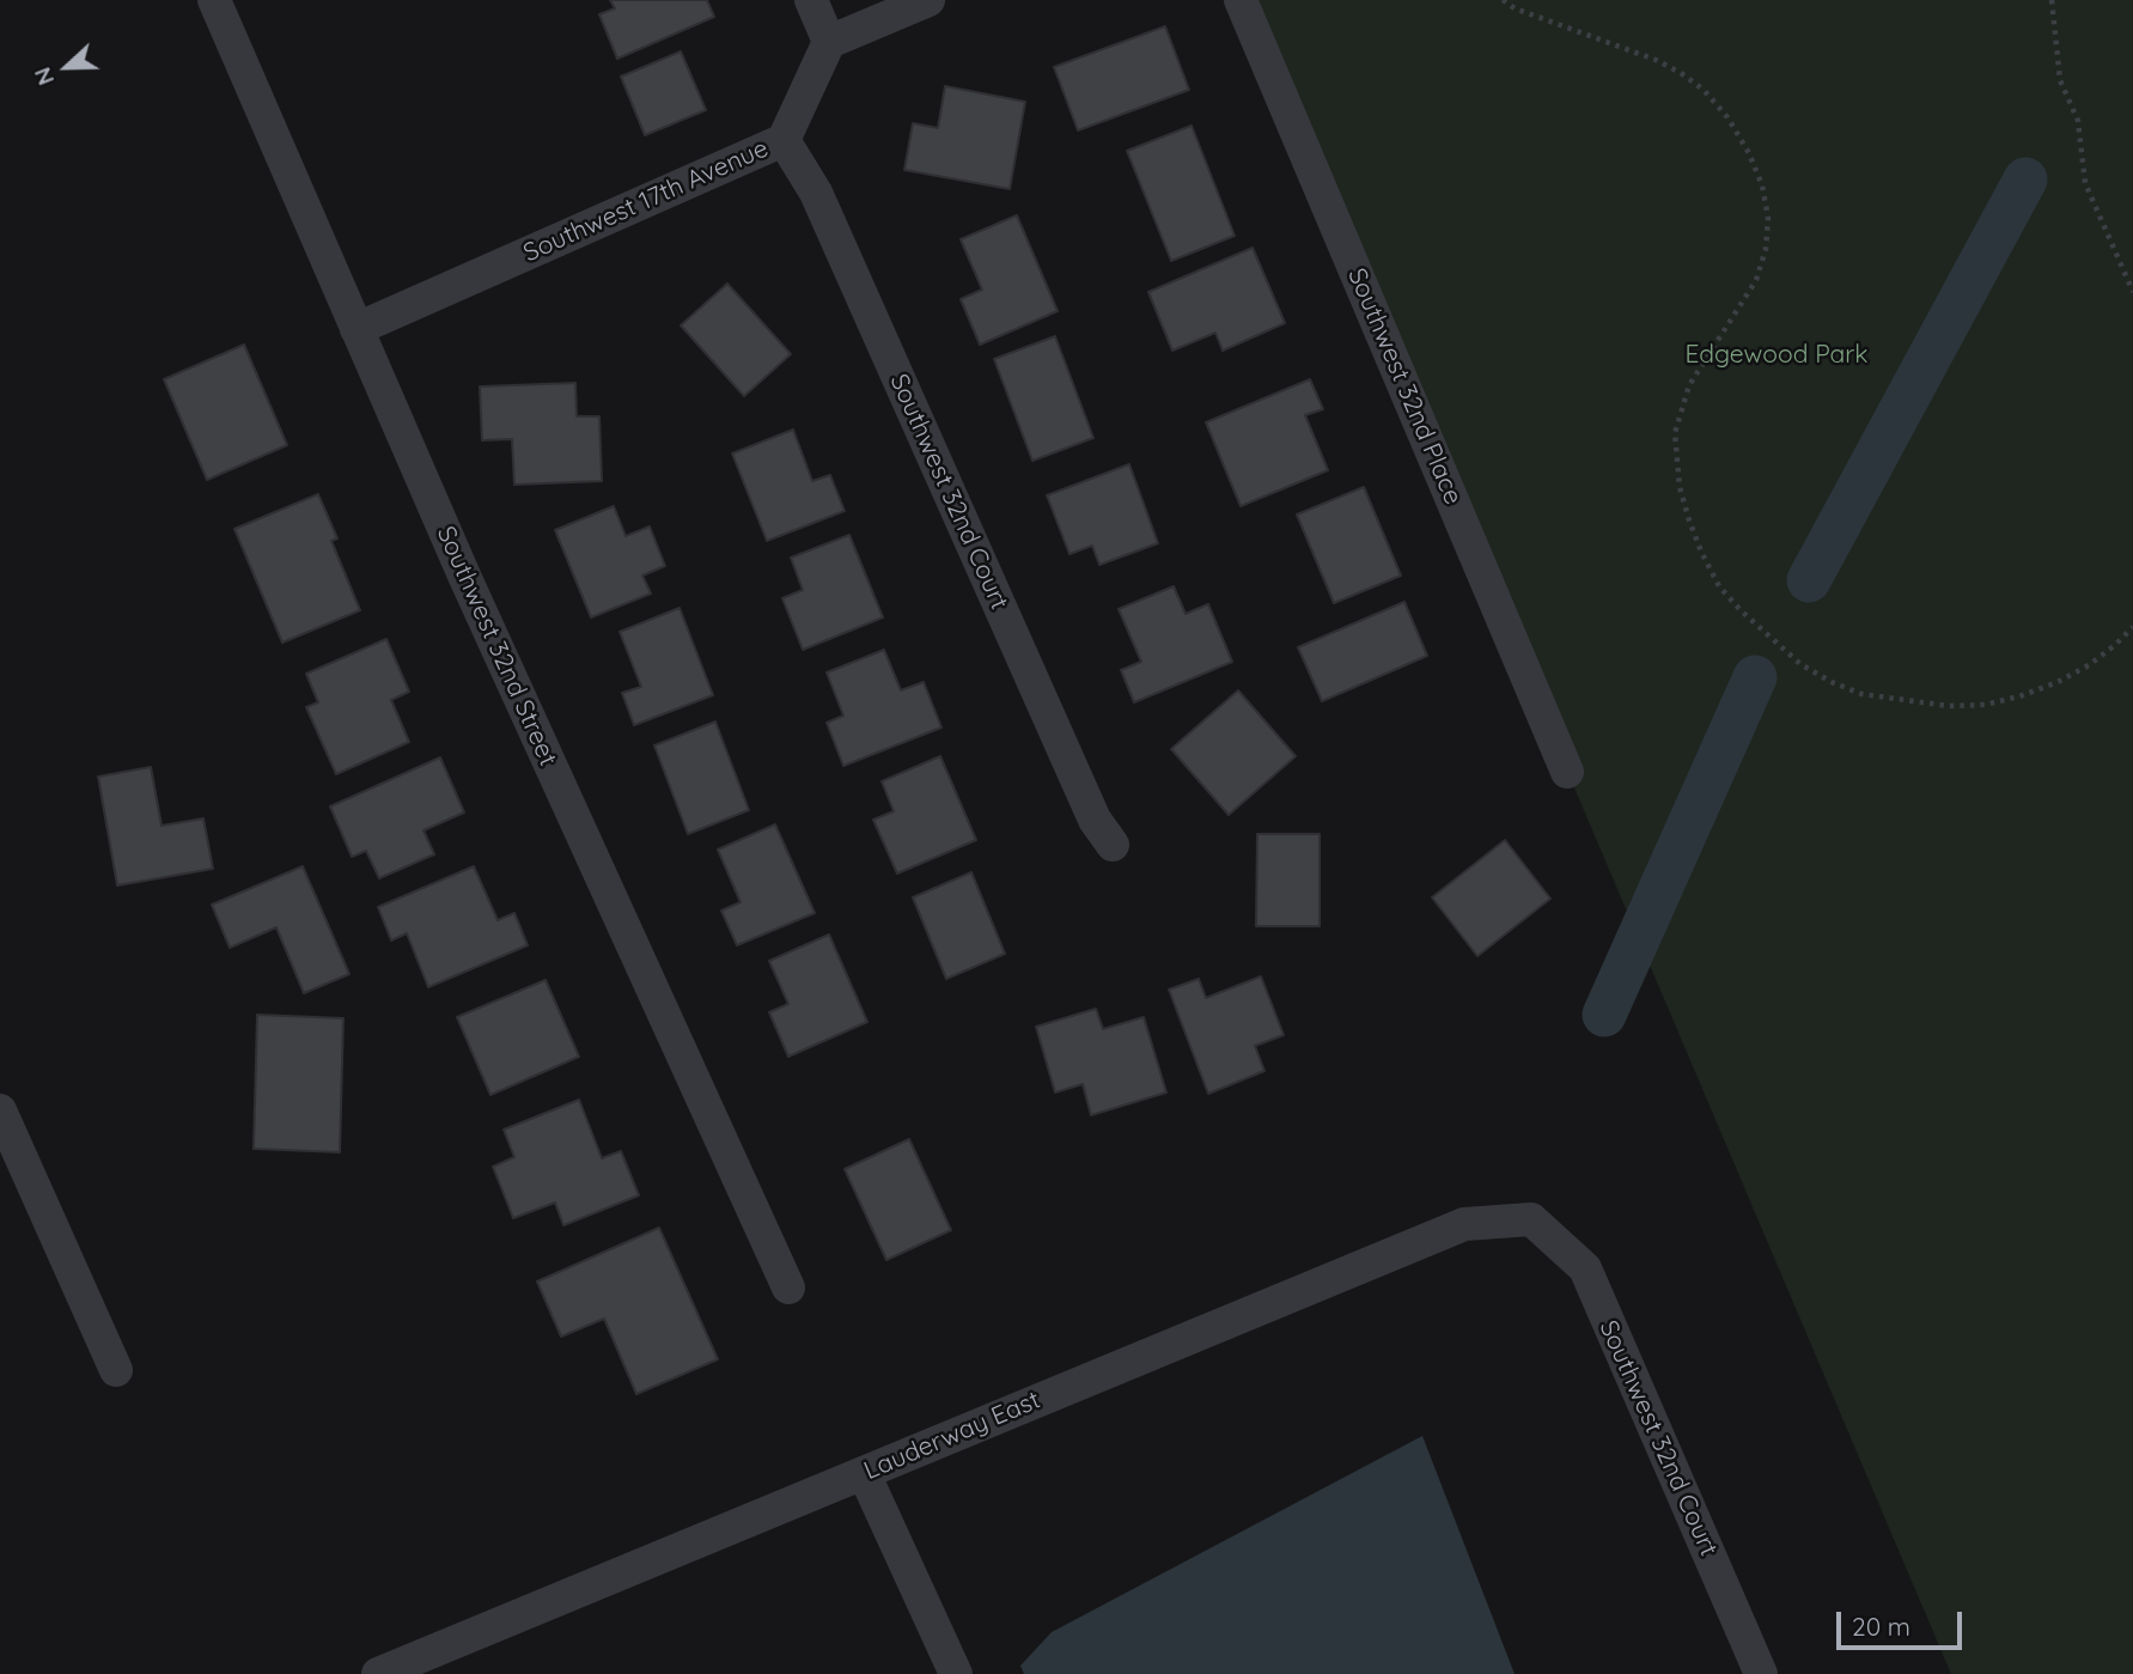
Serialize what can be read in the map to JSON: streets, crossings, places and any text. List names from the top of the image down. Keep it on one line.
{"streets":{"street":["Southwest 17th Avenue","Southwest 32nd Place","Southwest 32nd Court","Southwest 32nd Street","Lauderway East"]},"crossings":[["Southwest 17th Avenue","Southwest 32nd Court"],["Southwest 17th Avenue","Southwest 32nd Street"],["Southwest 32nd Court","Lauderway East"]],"parks":["Edgewood Park"],"scale_bar":"20 m","north":"left"}
